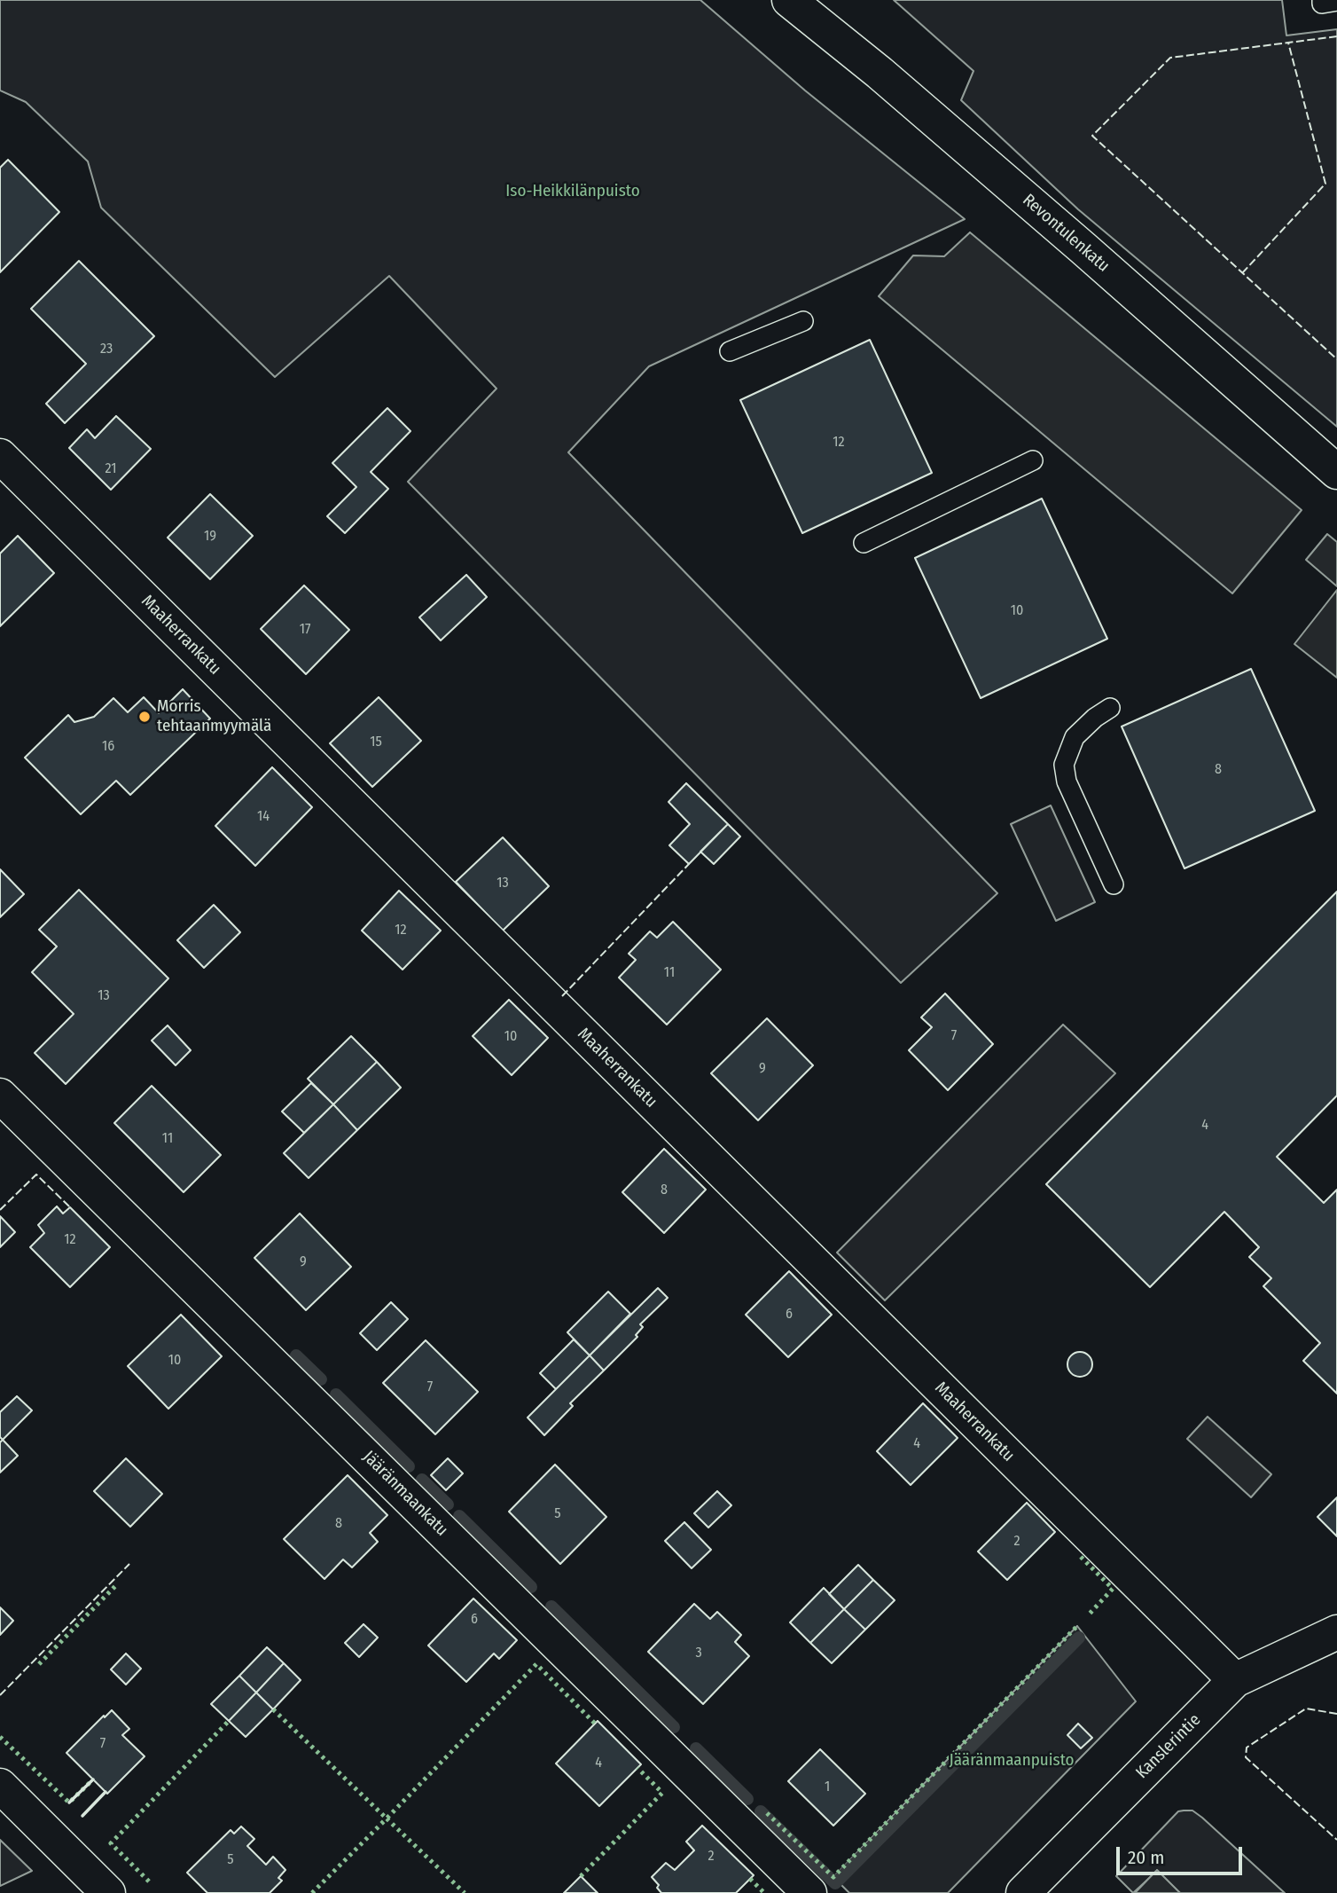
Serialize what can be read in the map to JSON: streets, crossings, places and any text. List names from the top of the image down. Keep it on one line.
{"streets":{"street":["Revontulenkatu","Maaherrankatu","Jääränmaankatu","Kanslerintie"]},"crossings":[["Maaherrankatu","Kanslerintie"]],"parks":["Iso-Heikkilänpuisto","Jääränmaanpuisto"],"places":["Morris tehtaanmyymälä"],"house_numbers":["23","12","21","19","10","17","15","16","8","14","13","12","11","13","7","10","9","4","11","8","12","9","6","10","7","4","5","8","2","6","3","7","4","1","2","5"],"scale_bar":"20 m"}
